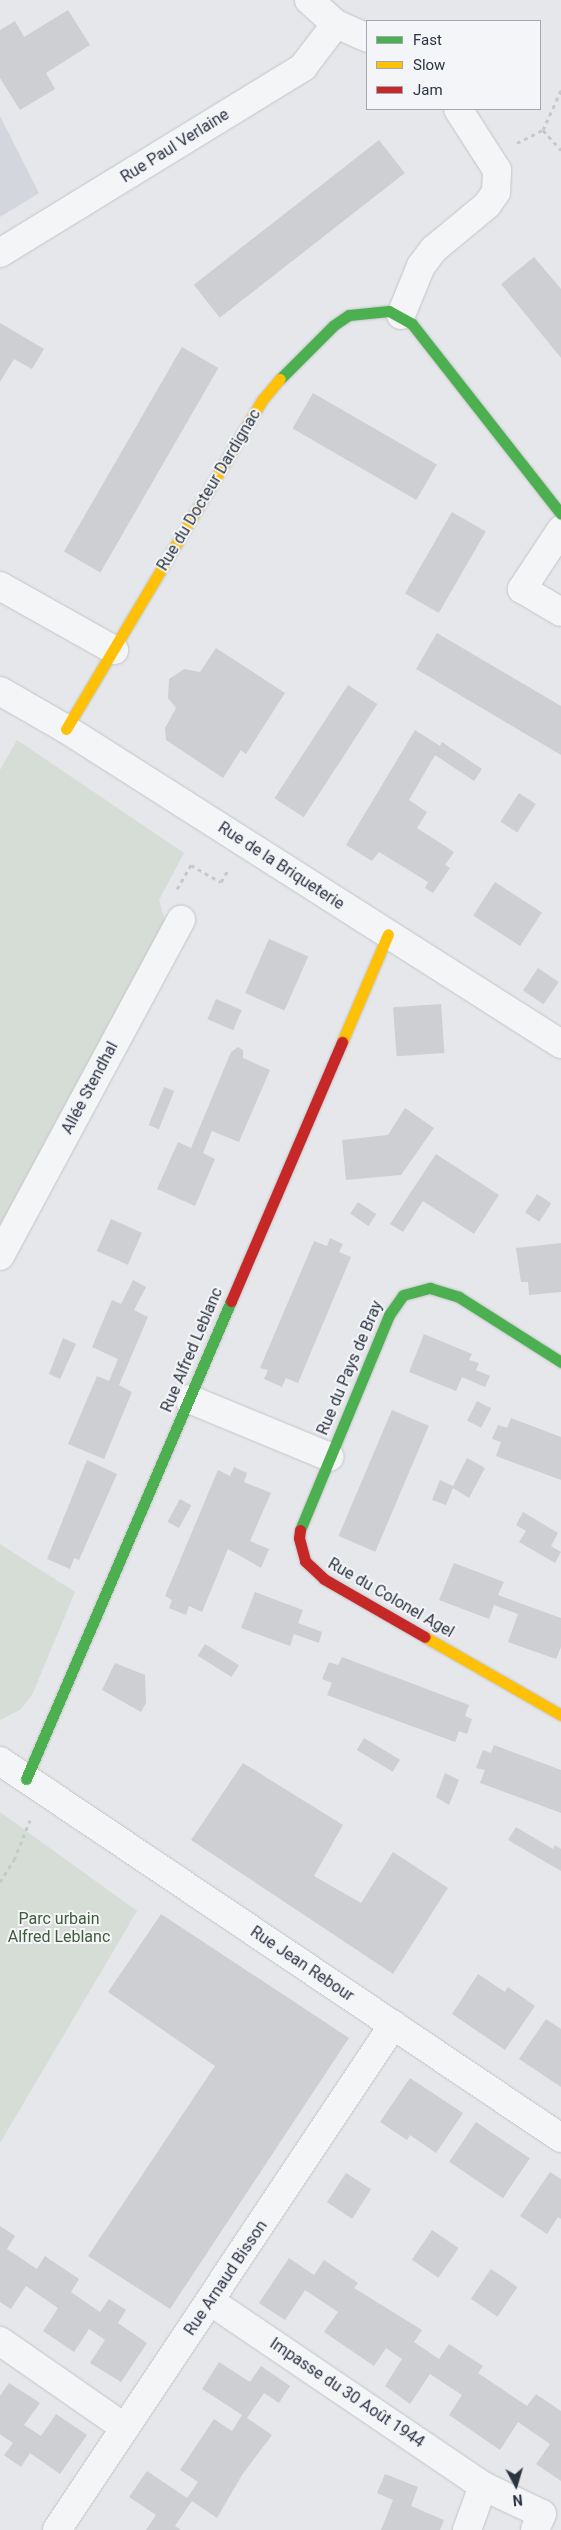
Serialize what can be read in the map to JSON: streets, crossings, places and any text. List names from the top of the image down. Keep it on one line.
{"streets":{"street":["Rue Paul Verlaine","Rue du Docteur Dardignac","Rue de la Briqueterie","Allée Stendhal","Rue Alfred Leblanc","Rue du Pays de Bray","Rue du Colonel Agel","Rue Jean Rebour","Rue Arnaud Bisson","Impasse du 30 Août 1944"]},"crossings":[["Rue du Docteur Dardignac","Rue de la Briqueterie"],["Rue de la Briqueterie","Rue Alfred Leblanc"],["Rue Alfred Leblanc","Rue Jean Rebour"],["Rue du Pays de Bray","Rue du Colonel Agel"],["Rue Jean Rebour","Rue Arnaud Bisson"],["Rue Arnaud Bisson","Impasse du 30 Août 1944"]],"parks":["Parc urbain Alfred Leblanc"],"legend":["Fast","Slow","Jam"],"north":"bottom"}
